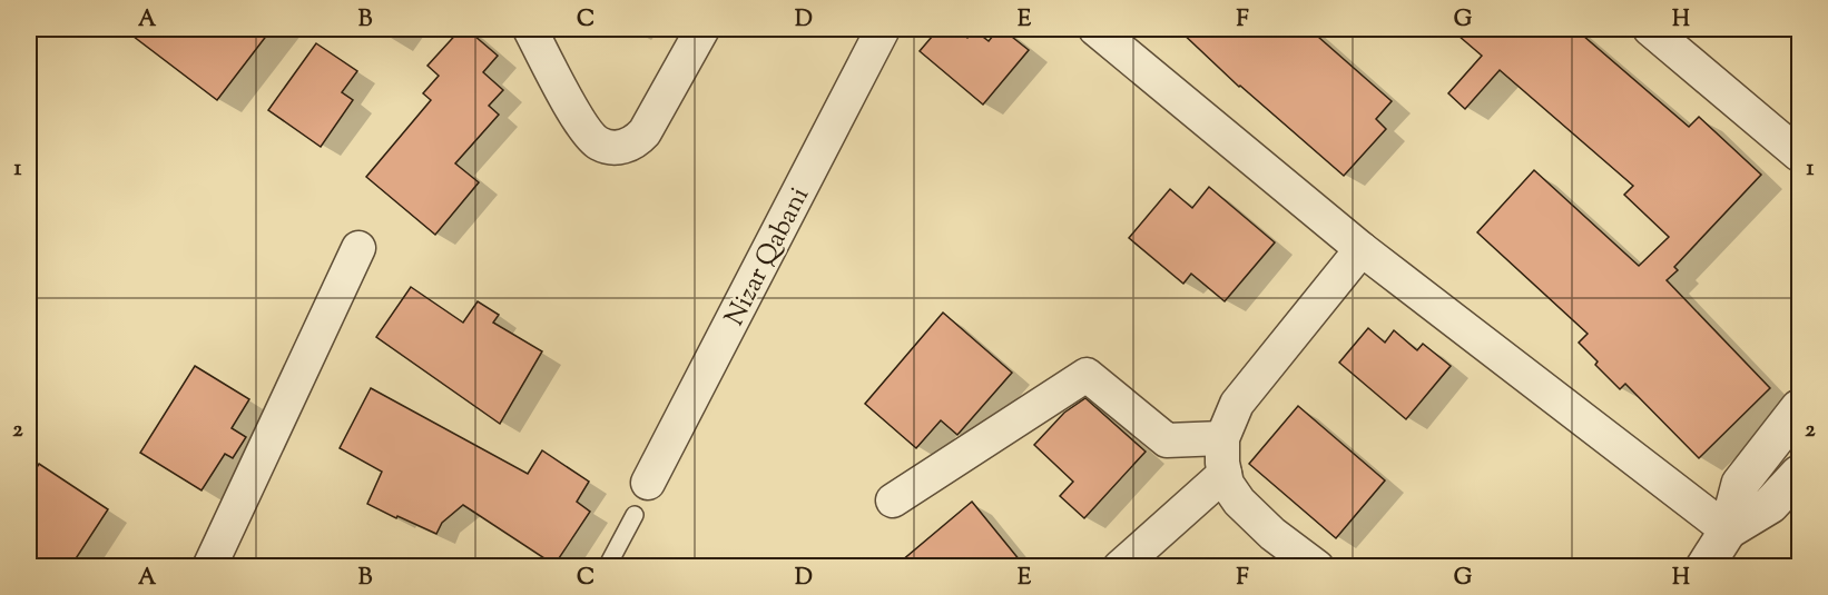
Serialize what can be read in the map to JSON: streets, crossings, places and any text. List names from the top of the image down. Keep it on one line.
{"streets":{"street":["Nizar Qabani"]},"grid":{"columns":["A","B","C","D","E","F","G","H"],"rows":["1","2"]}}
